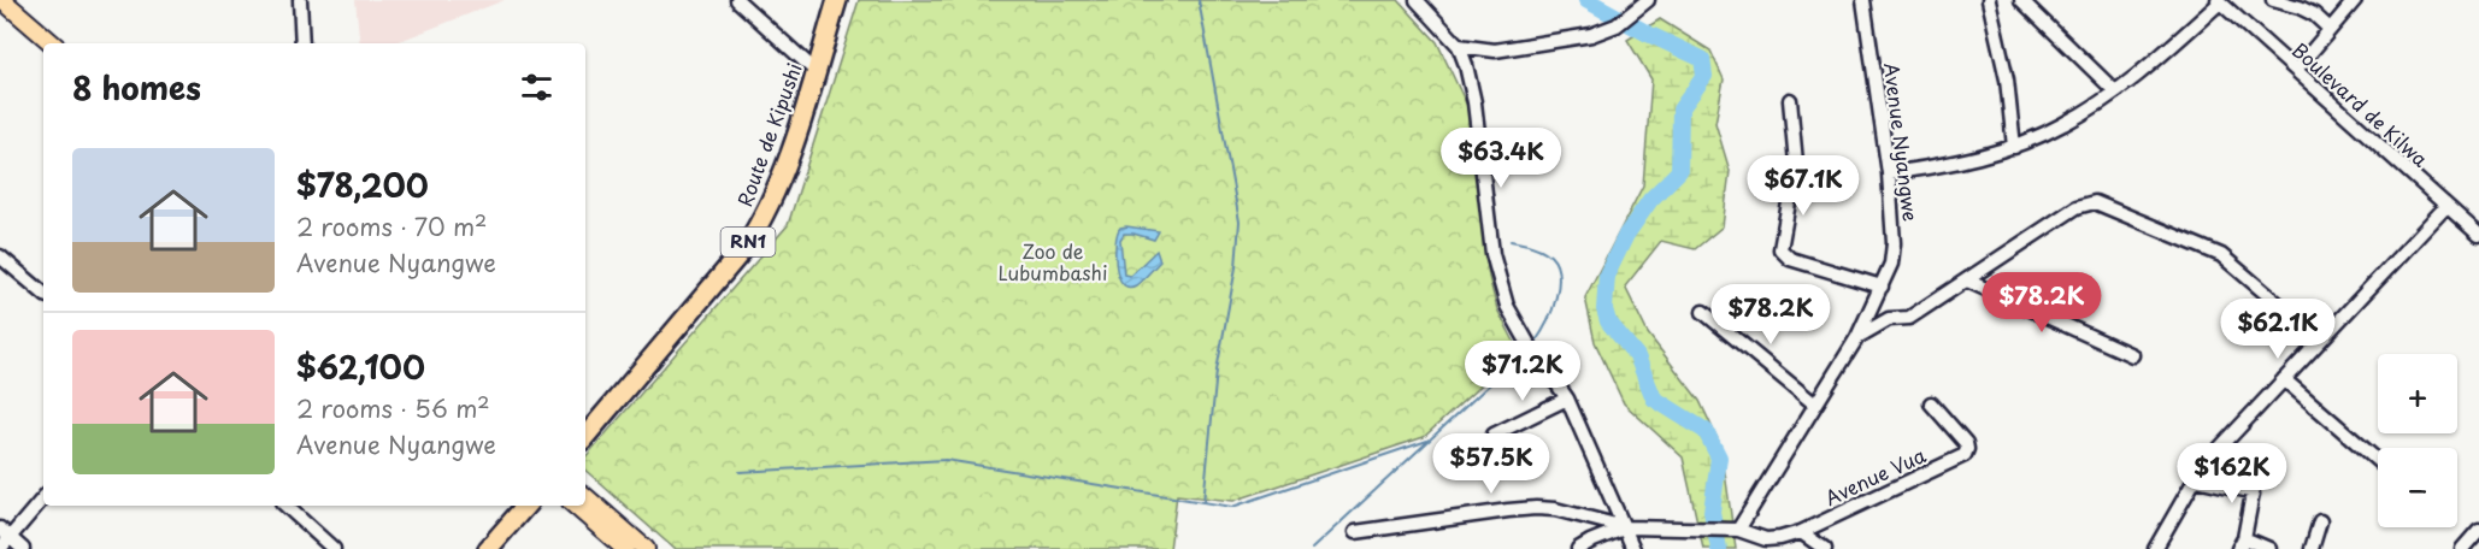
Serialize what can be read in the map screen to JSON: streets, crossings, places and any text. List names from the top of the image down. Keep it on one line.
{"streets":{"highway":["Route de Kipushi","RN1"],"street":["Boulevard de Kilwa","Avenue Nyangwe","Avenue Vua"]},"crossings":[["Avenue Nyangwe","Avenue Vua"]],"parks":["Zoo de Lubumbashi"],"page":{"heading":"8 homes","price":["$63.4K","$67.1K","$78.2K","$78.2K","$62.1K","$71.2K","$57.5K","$162K"],"list":[{"name":"$78,200","note":"2 rooms · 70 m² · Avenue Nyangwe"},{"name":"$62,100","note":"2 rooms · 56 m² · Avenue Nyangwe"}],"map_buttons":["+","−"]}}
